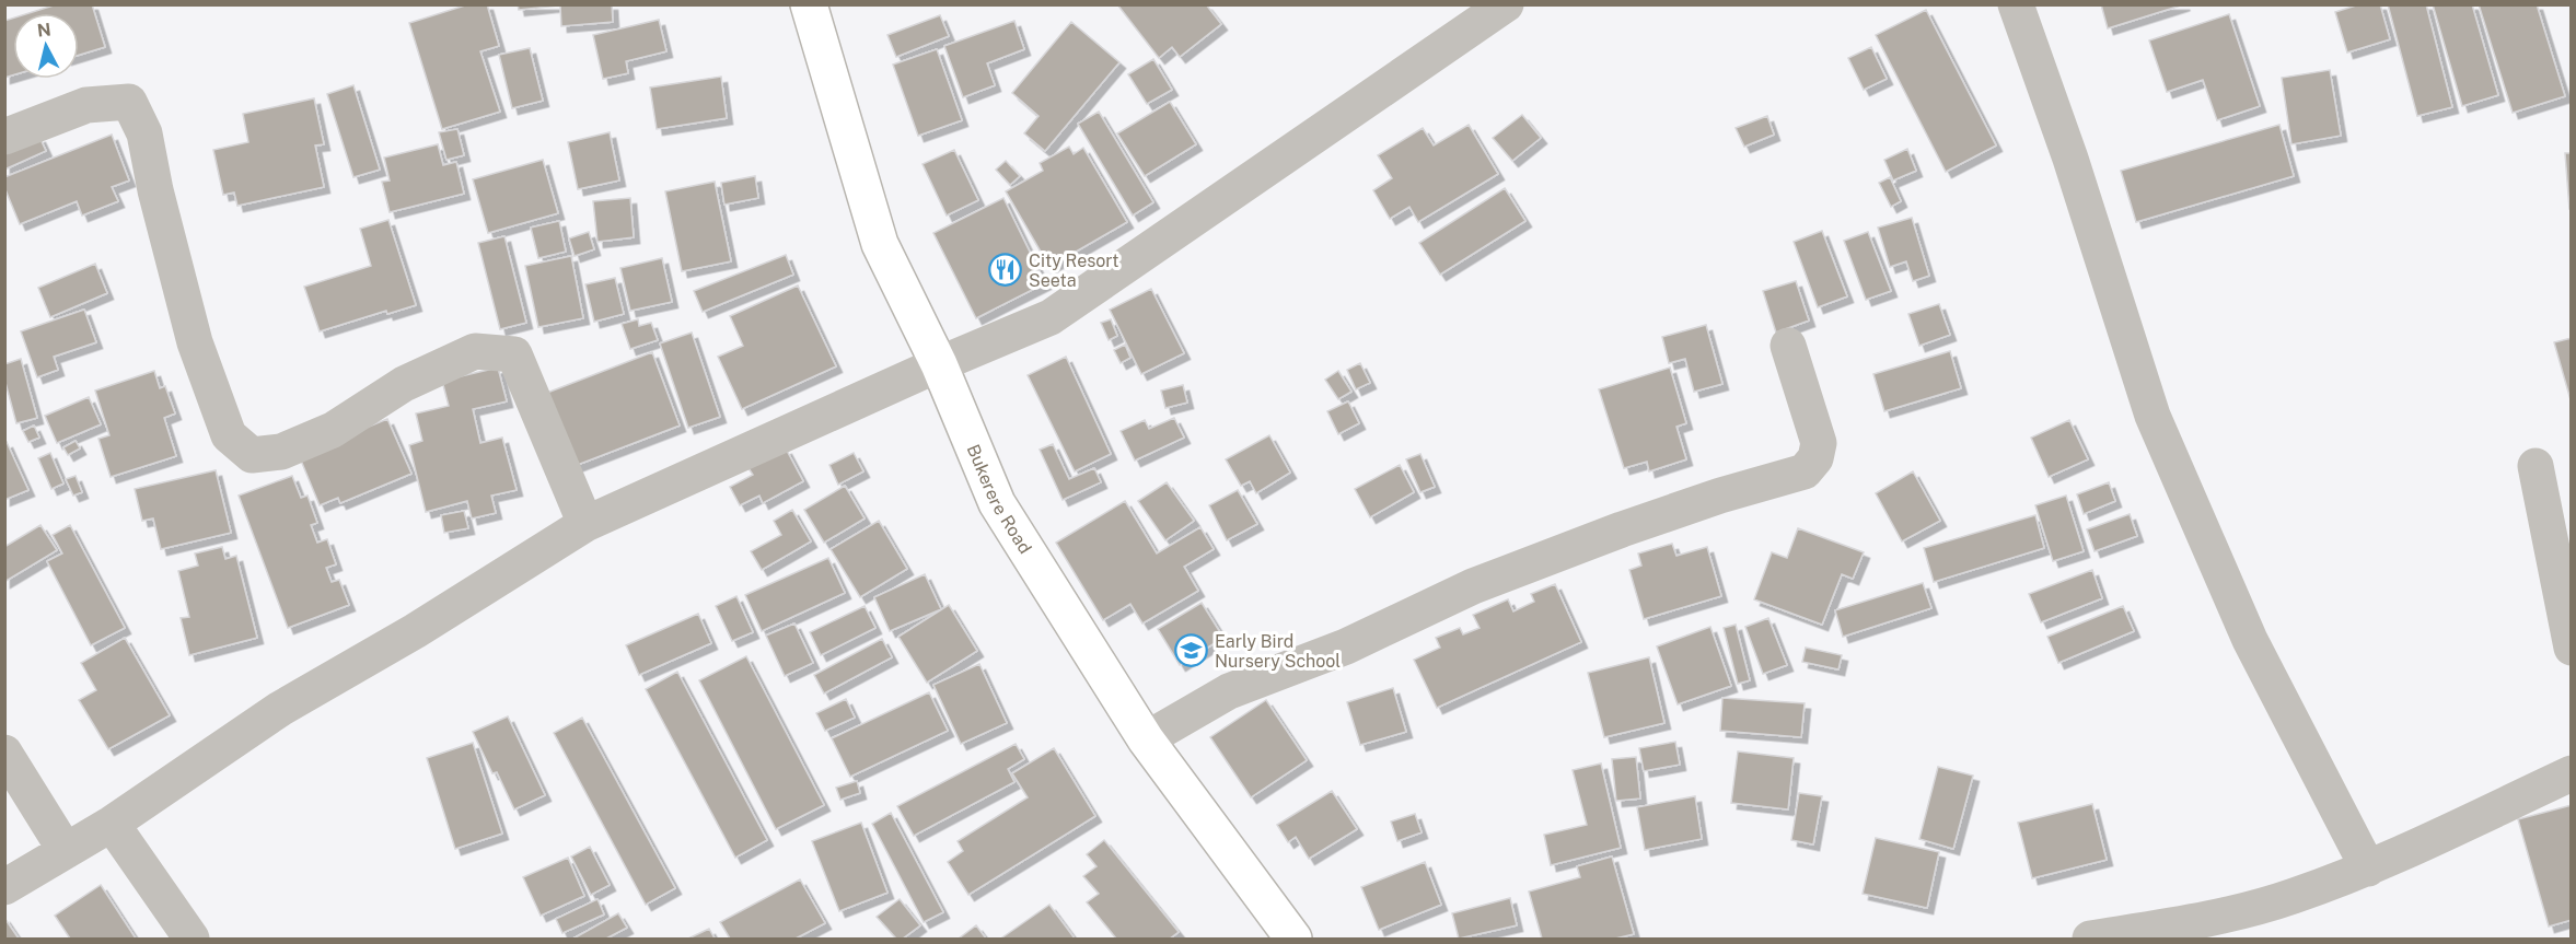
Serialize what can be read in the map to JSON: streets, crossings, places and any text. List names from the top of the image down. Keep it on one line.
{"streets":{"main road":["Bukerere Road"]},"places":{"restaurant":["City Resort Seeta"],"school or university":["Early Bird Nursery School"]},"north":"top"}
